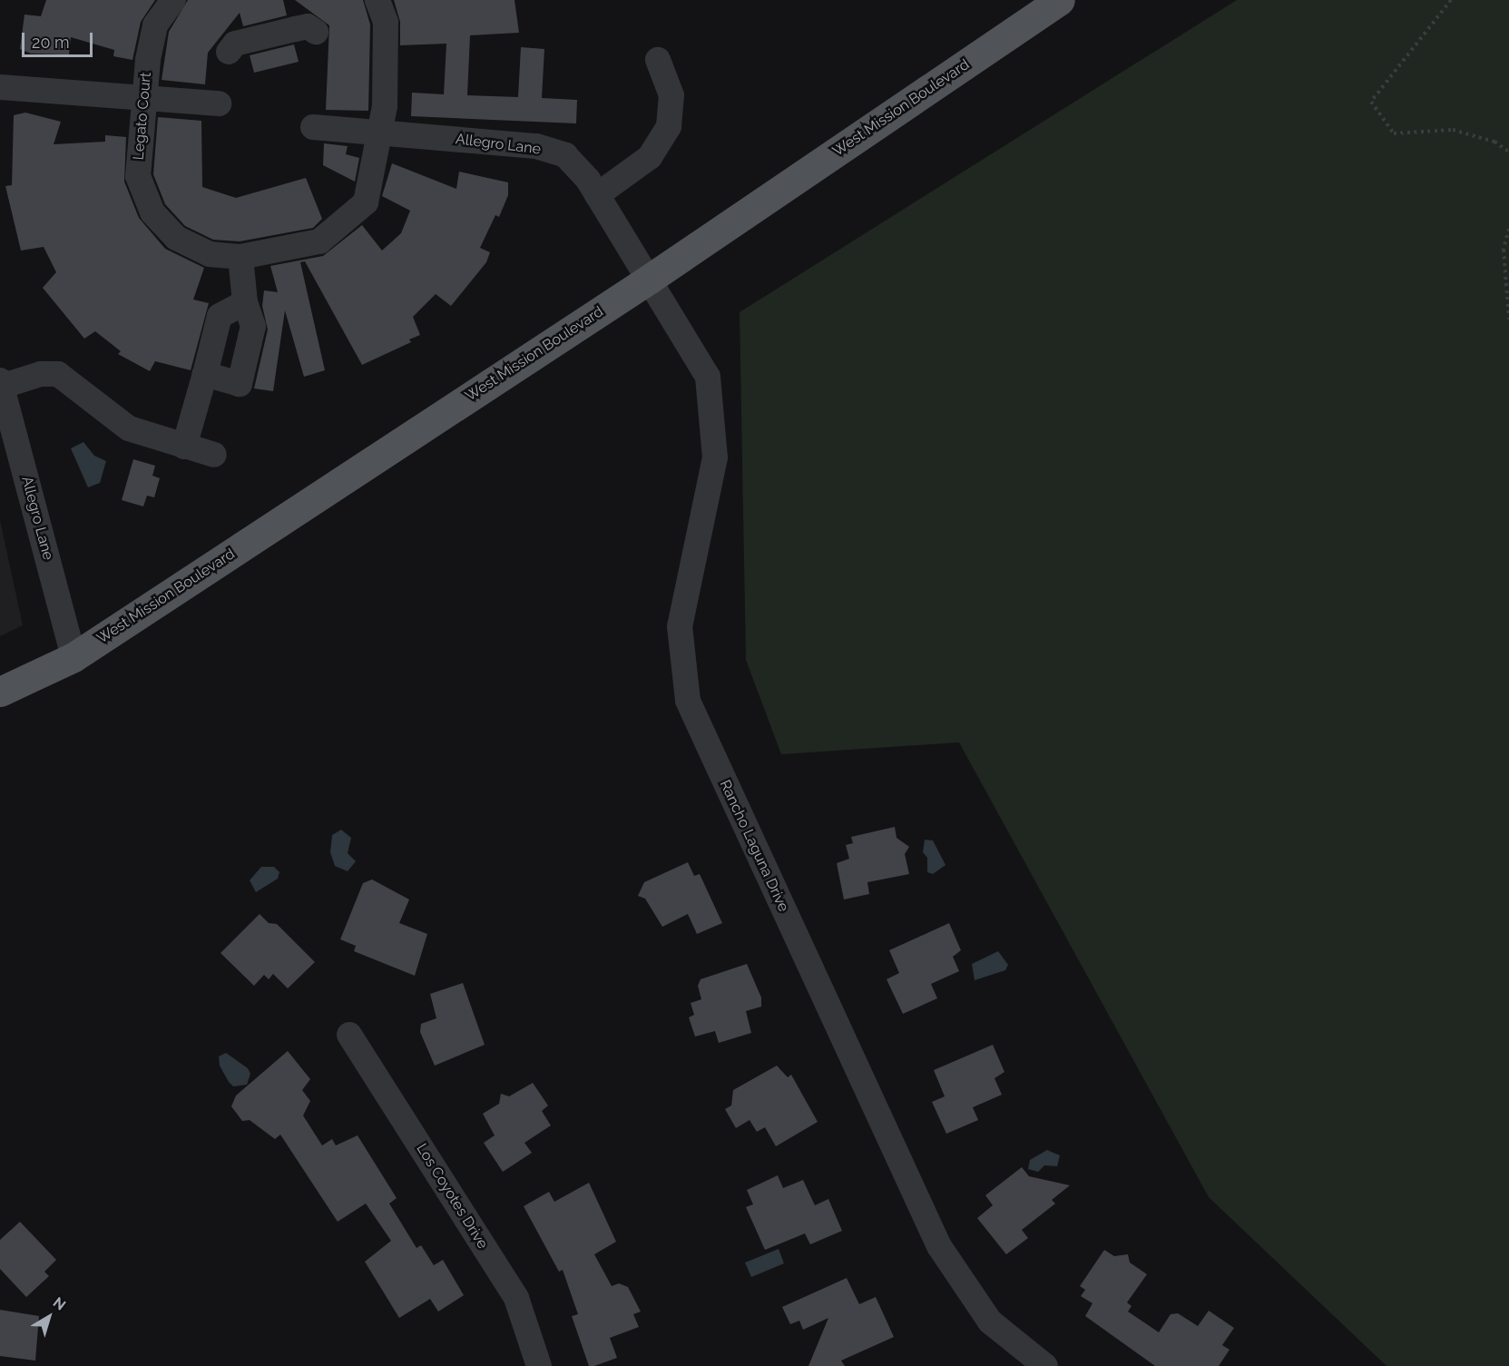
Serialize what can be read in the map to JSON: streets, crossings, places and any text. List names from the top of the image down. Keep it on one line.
{"streets":{"main road":["West Mission Boulevard"],"street":["Legato Court","Allegro Lane","Rancho Laguna Drive","Los Coyotes Drive"]},"crossings":[["West Mission Boulevard","Allegro Lane"],["West Mission Boulevard","Rancho Laguna Drive"],["Legato Court","Allegro Lane"],["Allegro Lane","Rancho Laguna Drive"]],"scale_bar":"20 m","north":"top right"}
